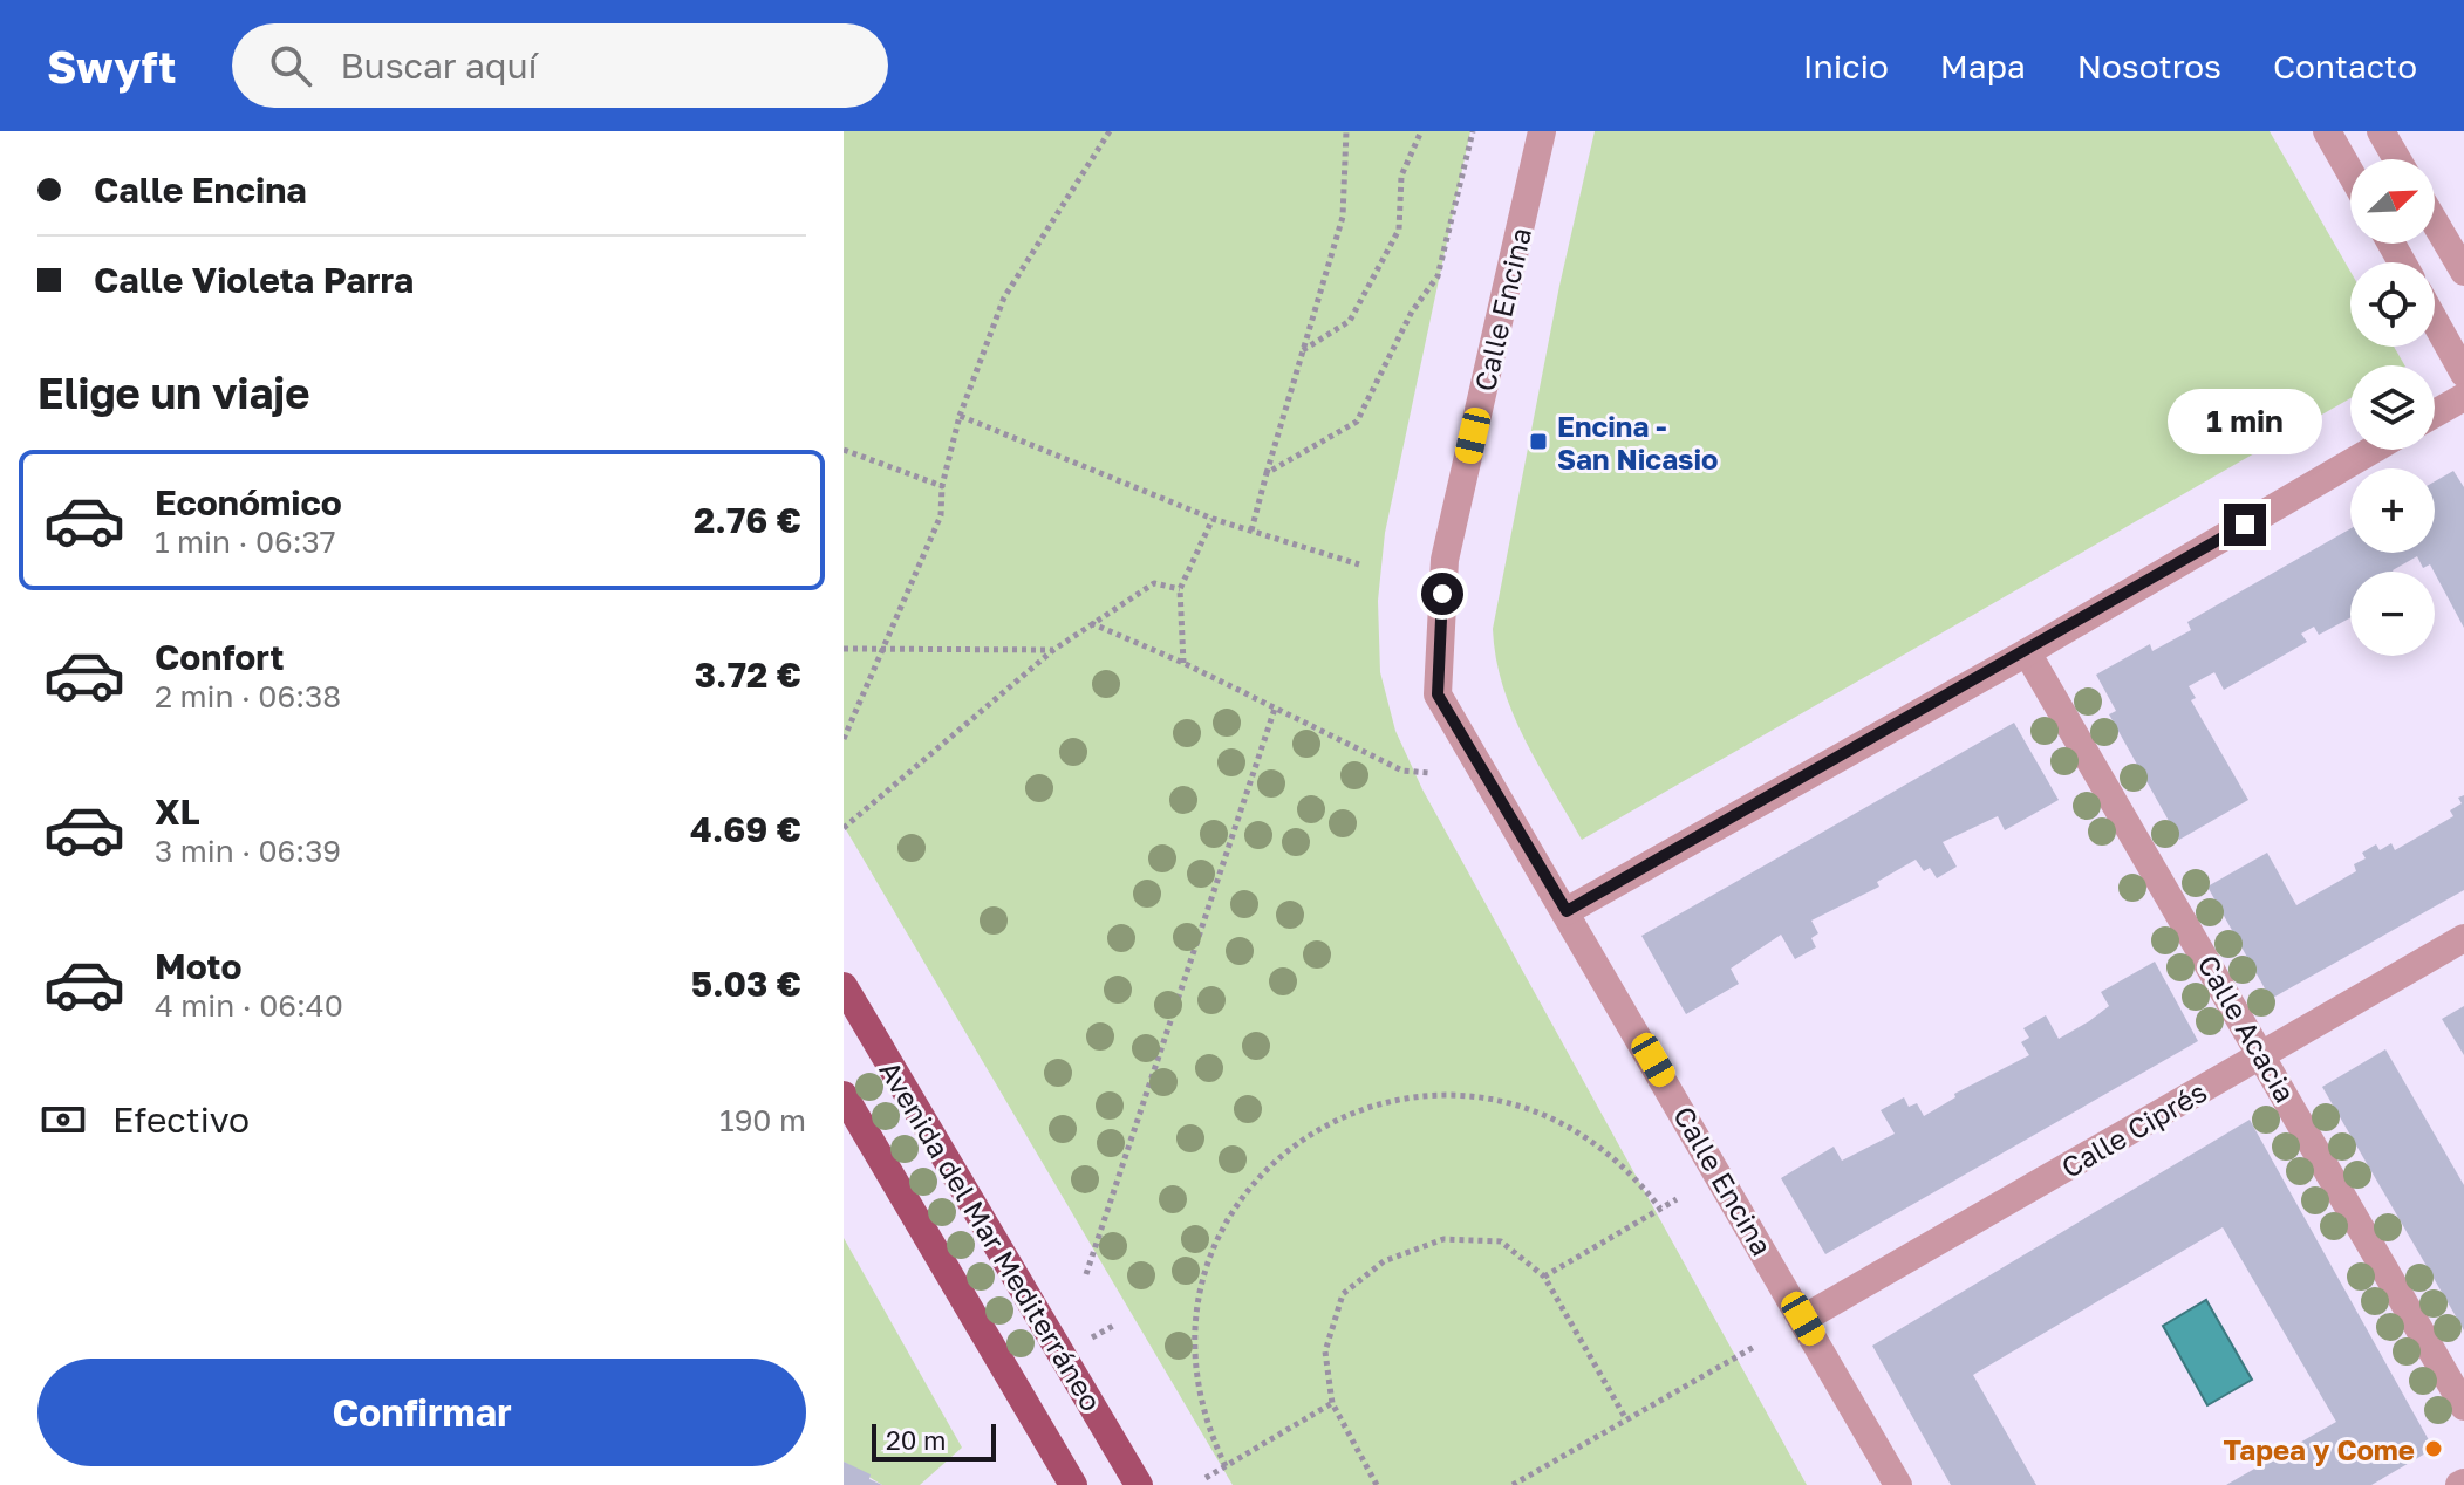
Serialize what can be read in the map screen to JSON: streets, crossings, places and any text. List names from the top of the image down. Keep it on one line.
{"streets":{"main road":["Avenida del Mar Mediterráneo"],"street":["Calle Encina","Calle Acacia","Calle Ciprés"]},"crossings":[["Calle Encina","Calle Ciprés"],["Calle Acacia","Calle Ciprés"]],"places":{"transit":["Encina - San Nicasio"],"other":["Tapea y Come"]},"scale_bar":"20 m","north":"top right","page":{"header":"Swyft","search":"Buscar aquí","nav":["Inicio","Mapa","Nosotros","Contacto"],"banner":["Calle Encina","Calle Violeta Parra"],"map_buttons":["+","−"],"heading":"Elige un viaje","bubble":"1 min","list":[{"name":"Económico","note":"1 min · 06:37","value":"2.76 €"},{"name":"Confort","note":"2 min · 06:38","value":"3.72 €"},{"name":"XL","note":"3 min · 06:39","value":"4.69 €"},{"name":"Moto","note":"4 min · 06:40","value":"5.03 €"}],"pay":["Efectivo","190 m"],"buttons":"Confirmar","scale":"20 m"}}
